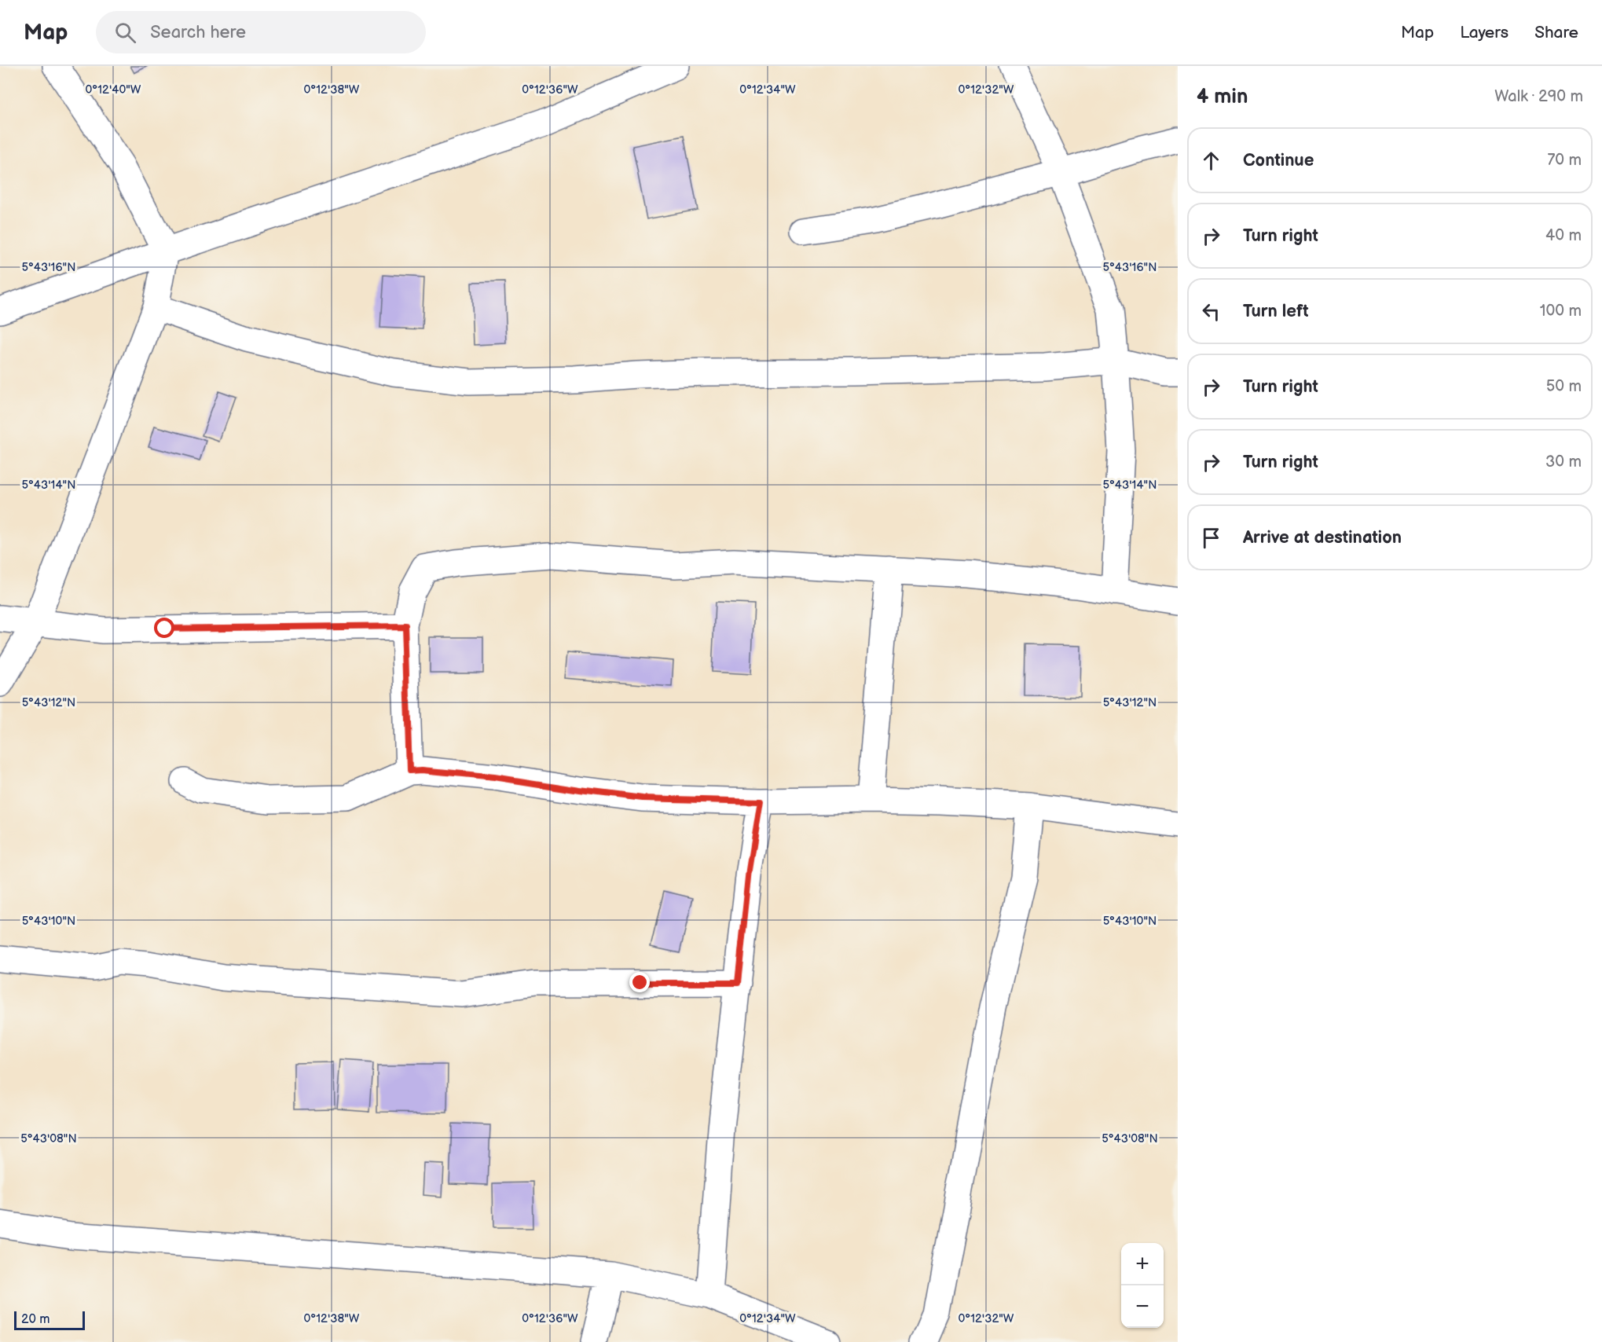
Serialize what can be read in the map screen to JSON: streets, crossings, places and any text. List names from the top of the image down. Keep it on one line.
{"scale_bar":"20 m","page":{"header":"Map","search":"Search here","nav":["Map","Layers","Share"],"heading":["4 min","Walk · 290 m"],"list":[["Continue","70 m"],["Turn right","40 m"],["Turn left","100 m"],["Turn right","50 m"],["Turn right","30 m"],"Arrive at destination"],"map_buttons":["+","−"],"scale":"20 m"},"coordinates":["0°12'40\"W","0°12'38\"W","0°12'36\"W","0°12'34\"W","0°12'32\"W","5°43'16\"N","5°43'14\"N","5°43'12\"N","5°43'10\"N","5°43'08\"N"]}
